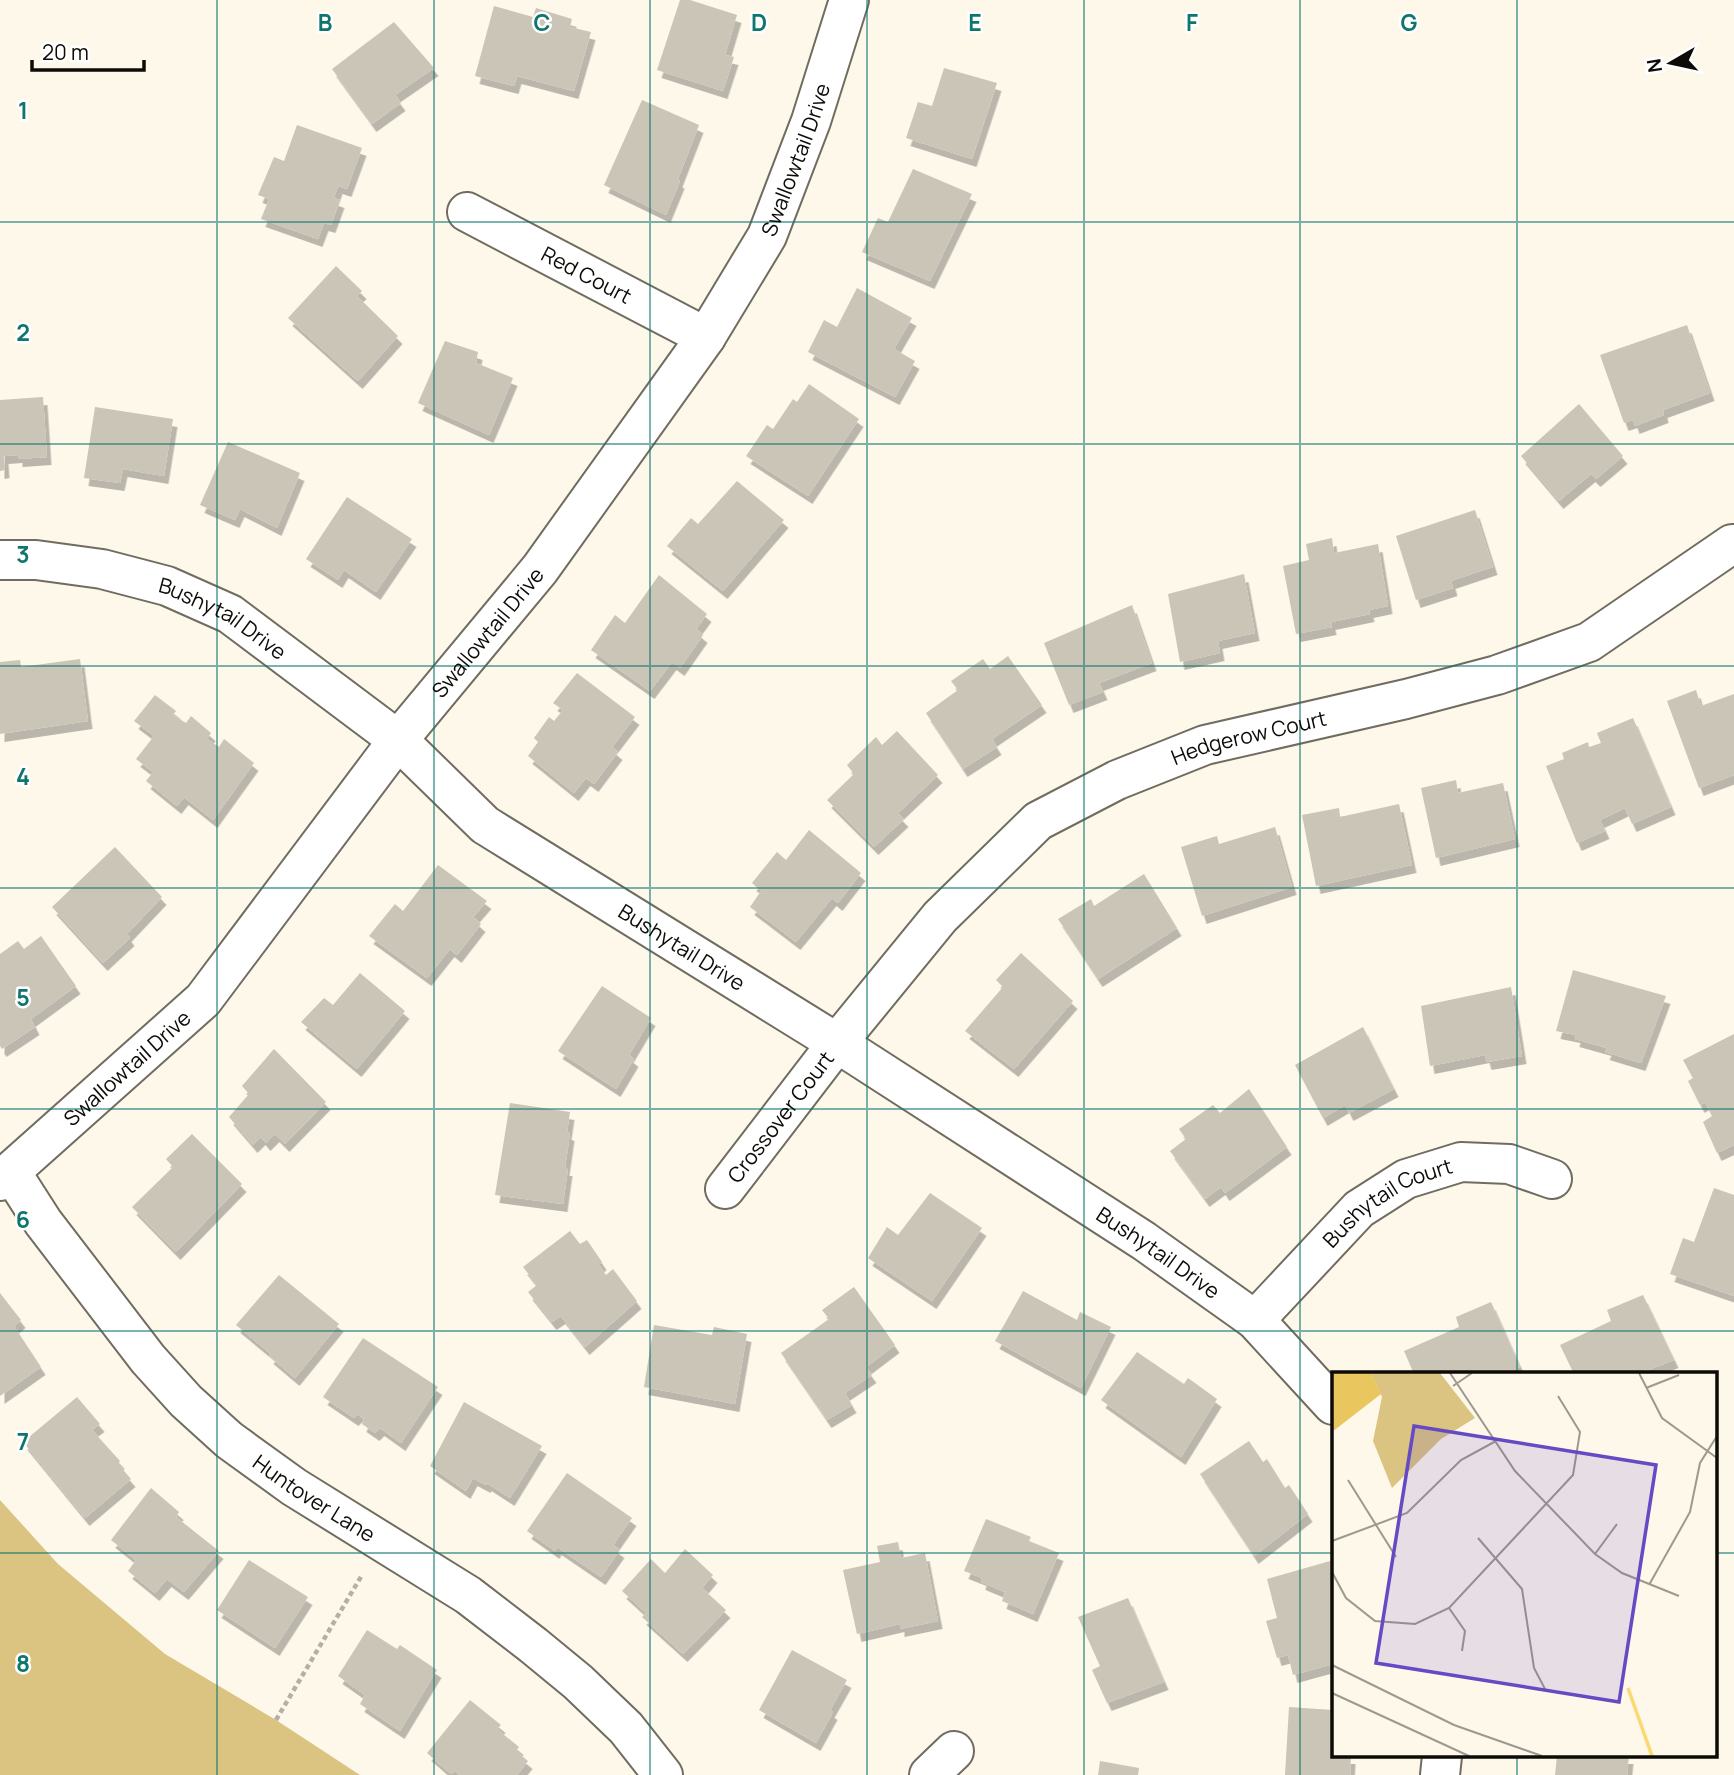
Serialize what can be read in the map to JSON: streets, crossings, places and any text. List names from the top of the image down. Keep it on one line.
{"streets":{"street":["Swallowtail Drive","Red Court","Bushytail Drive","Hedgerow Court","Crossover Court","Bushytail Court","Huntover Lane"]},"crossings":[["Swallowtail Drive","Red Court"],["Swallowtail Drive","Bushytail Drive"],["Swallowtail Drive","Huntover Lane"],["Bushytail Drive","Hedgerow Court"],["Bushytail Drive","Crossover Court"],["Bushytail Drive","Bushytail Court"],["Hedgerow Court","Crossover Court"]],"scale_bar":"20 m","north":"left","grid":{"columns":["B","C","D","E","F","G"],"rows":["1","2","3","4","5","6","7","8"]}}
